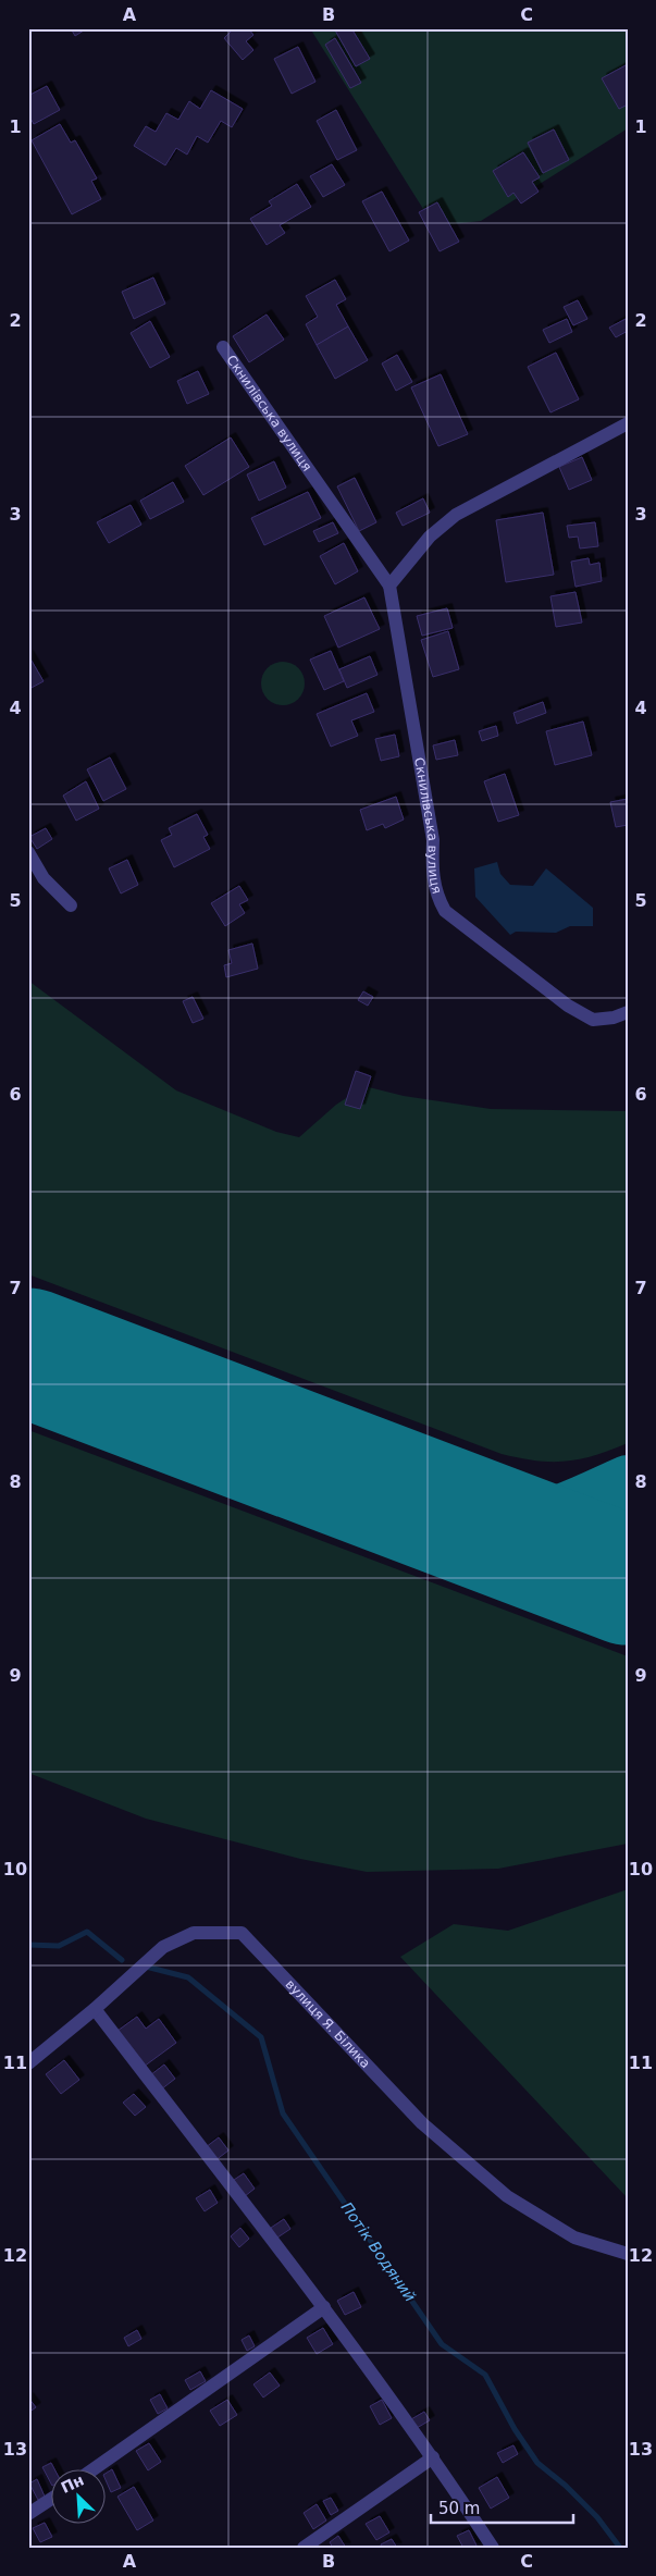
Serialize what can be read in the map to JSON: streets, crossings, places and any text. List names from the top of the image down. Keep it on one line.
{"streets":{"street":["Скнилівська вулиця","вулиця Я. Білика"]},"water":["Потік Водяний"],"scale_bar":"50 m","north":"top left","grid":{"columns":["A","B","C"],"rows":["1","2","3","4","5","6","7","8","9","10","11","12","13"]}}
